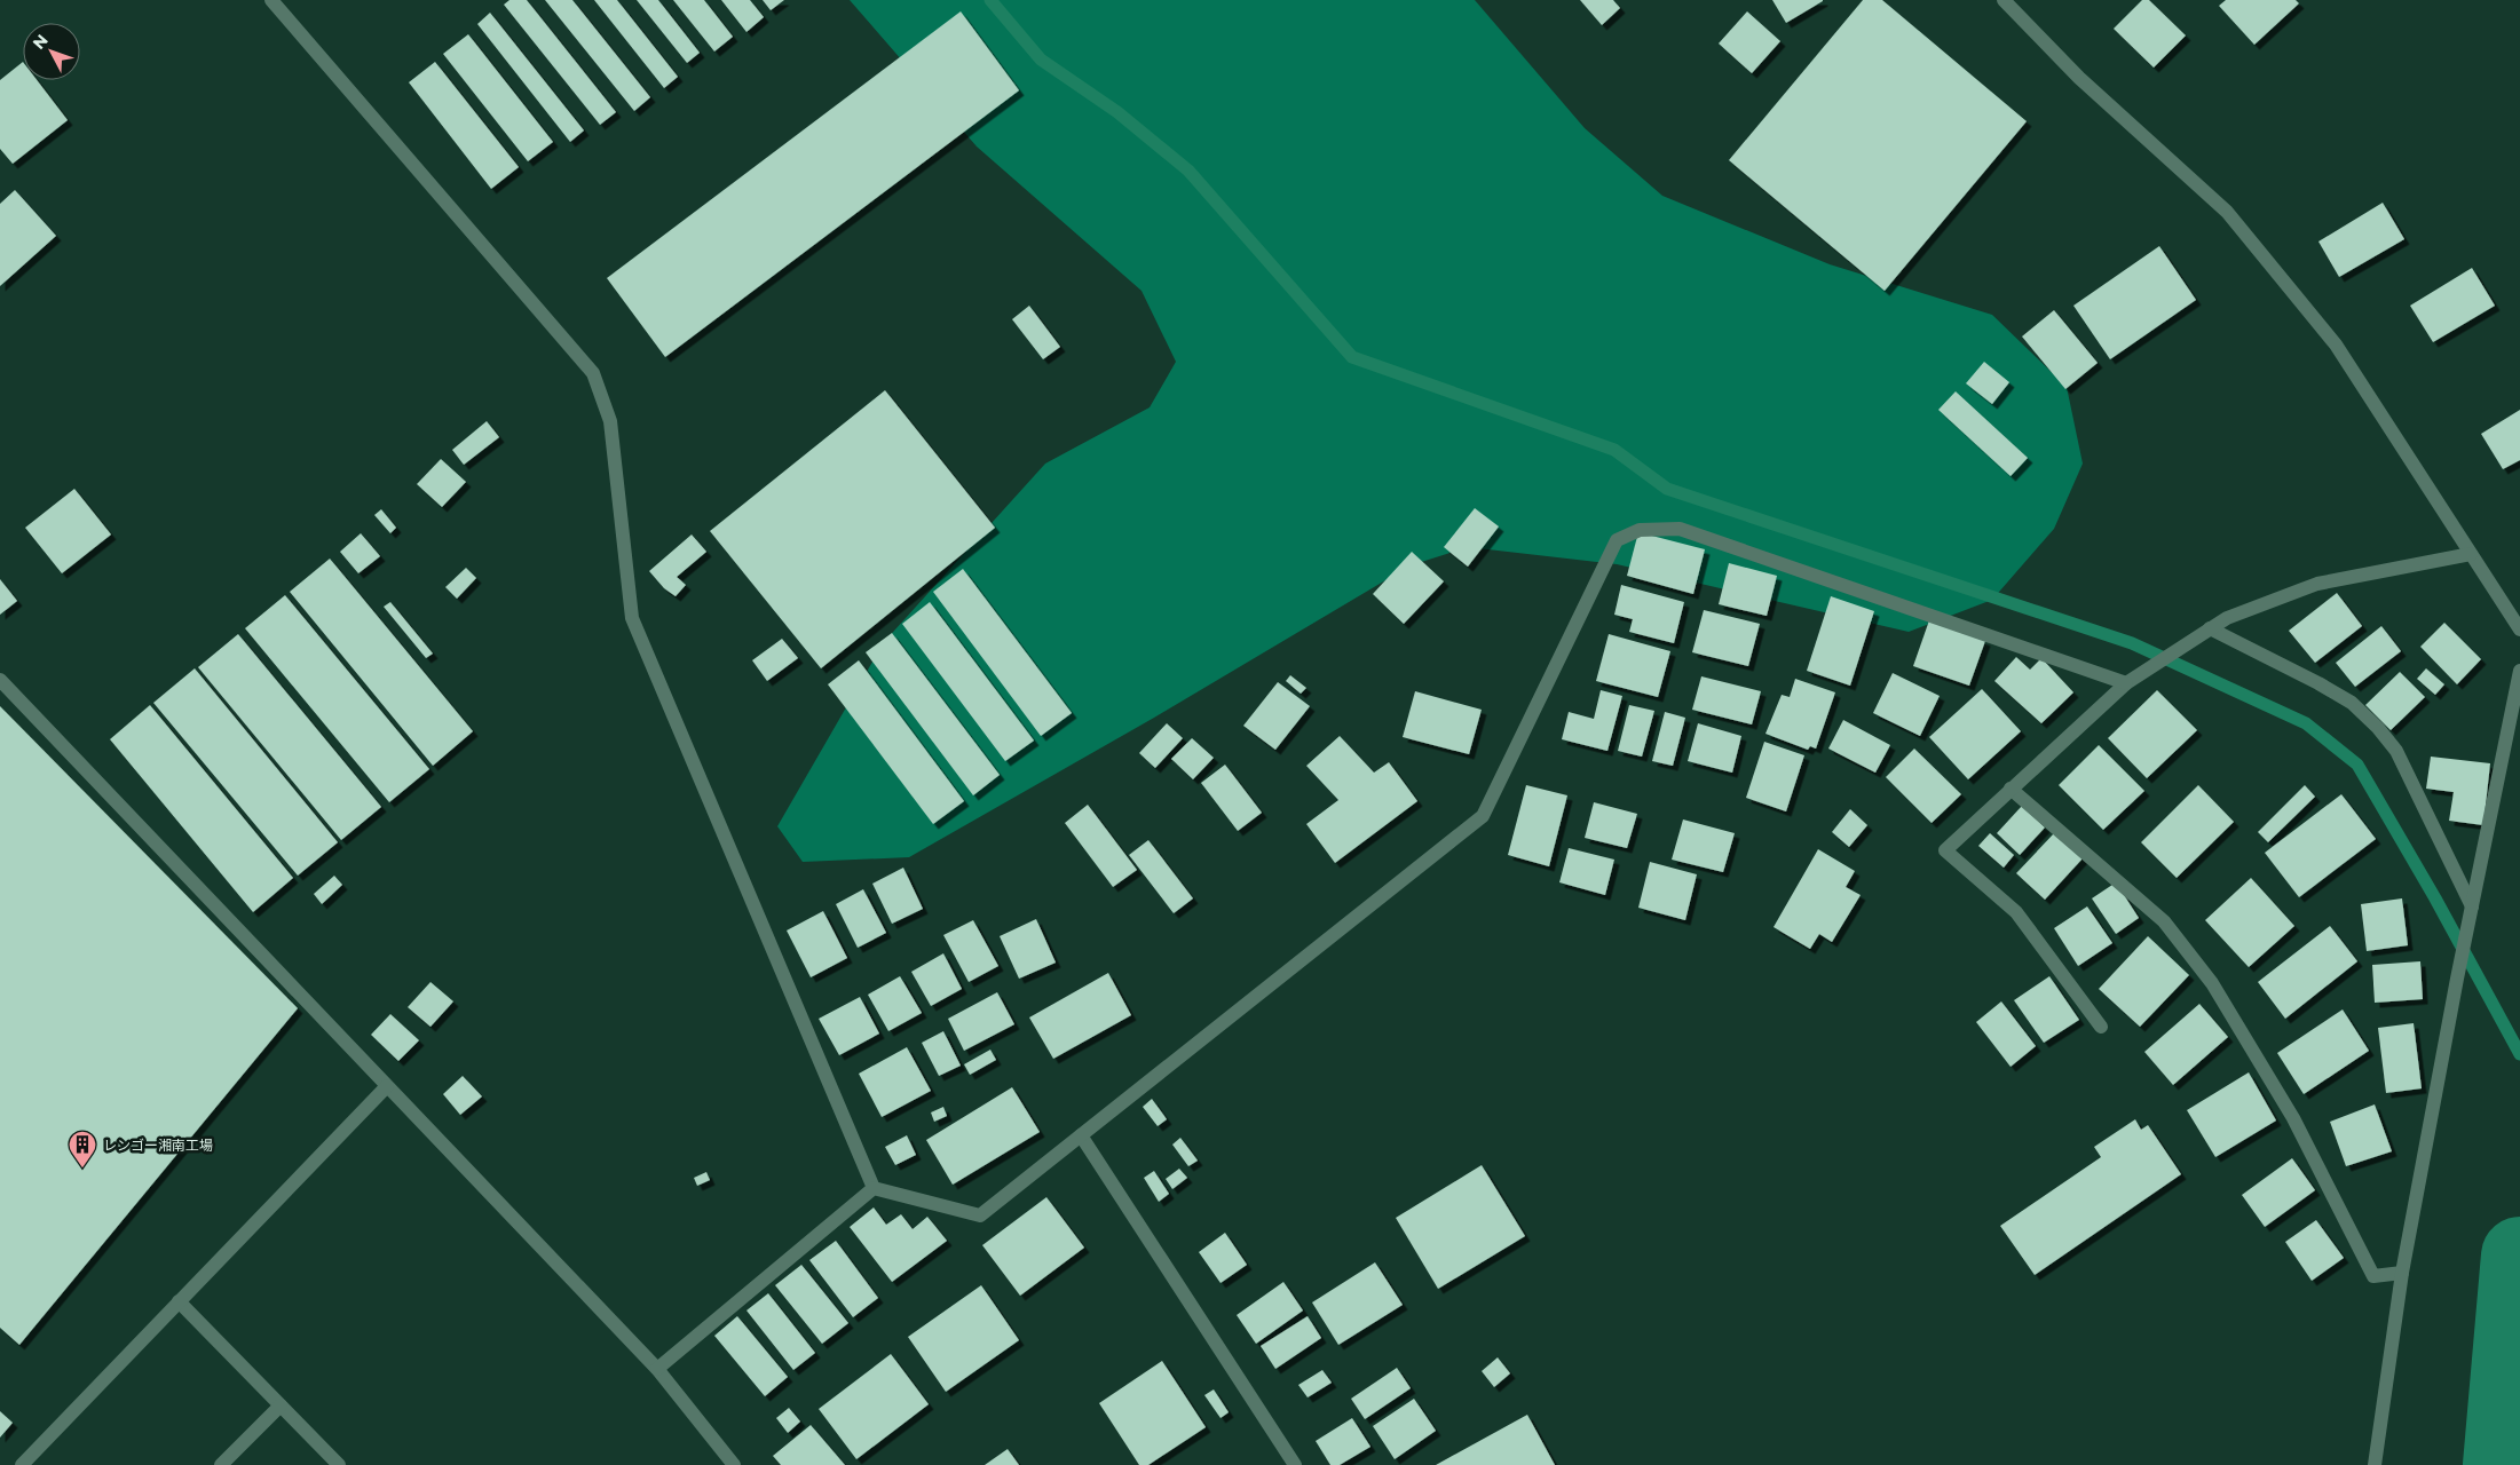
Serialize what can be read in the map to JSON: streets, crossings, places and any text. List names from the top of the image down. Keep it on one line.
{"places":{"building":["レンゴー湘南工場"]},"north":"top left"}
